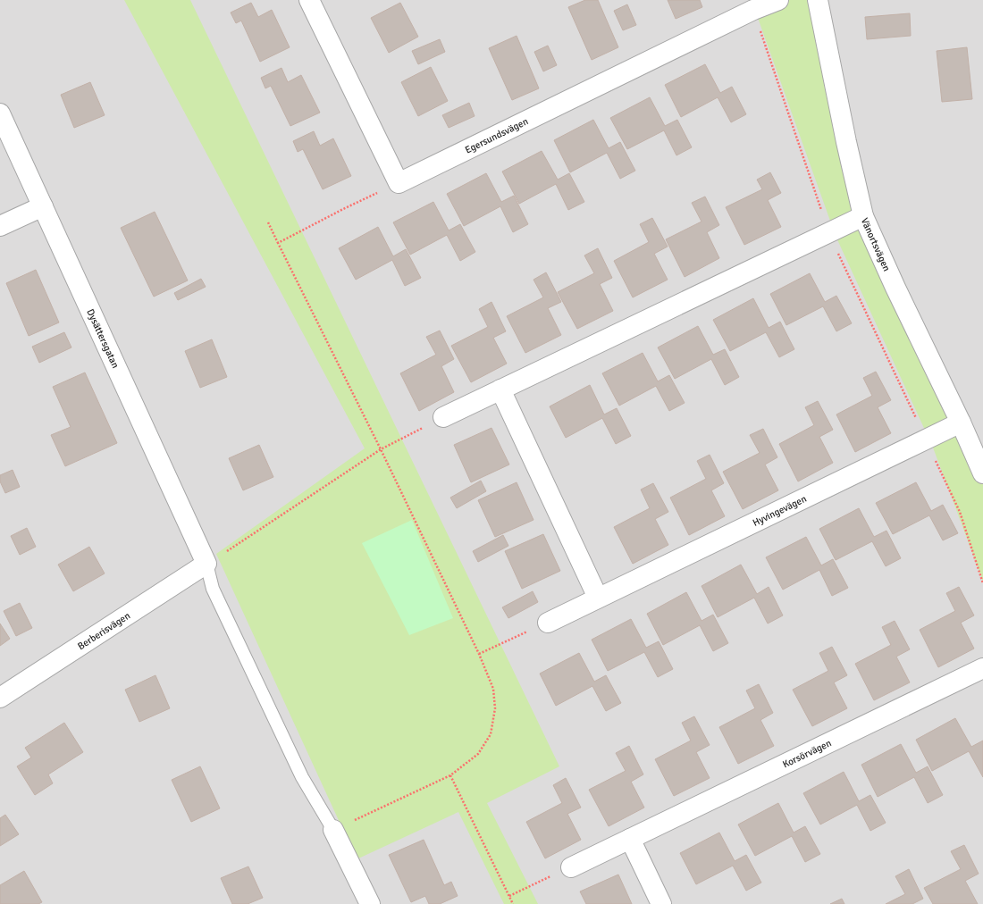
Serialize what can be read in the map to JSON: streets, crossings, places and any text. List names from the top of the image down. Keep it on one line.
{"streets":{"street":["Egersundsvägen","Vänortsvägen","Dysättersgatan","Hyvingevägen","Berberisvägen","Korsörvägen"]},"crossings":[["Vänortsvägen","Hyvingevägen"],["Dysättersgatan","Berberisvägen"]]}
